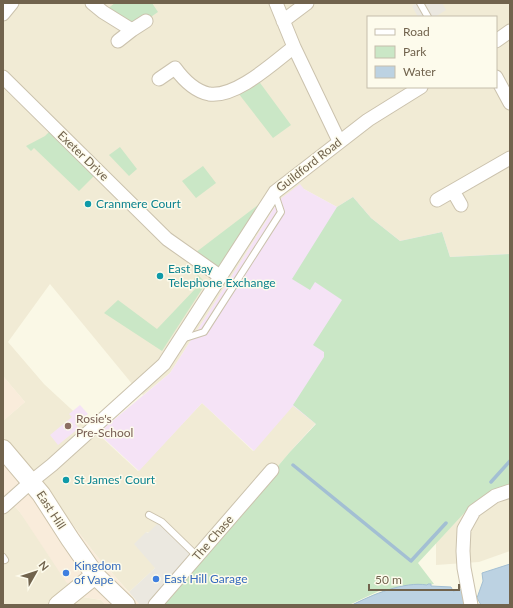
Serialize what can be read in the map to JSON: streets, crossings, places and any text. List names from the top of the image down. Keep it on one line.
{"streets":{"street":["Exeter Drive","Guildford Road","East Hill","The Chase"]},"crossings":[["Exeter Drive","Guildford Road"],["Guildford Road","East Hill"]],"places":["Cranmere Court","East Bay Telephone Exchange","Rosie's Pre-School","St James' Court","Kingdom of Vape","East Hill Garage"],"legend":["Road","Park","Water"],"scale_bar":"50 m","north":"top right"}
